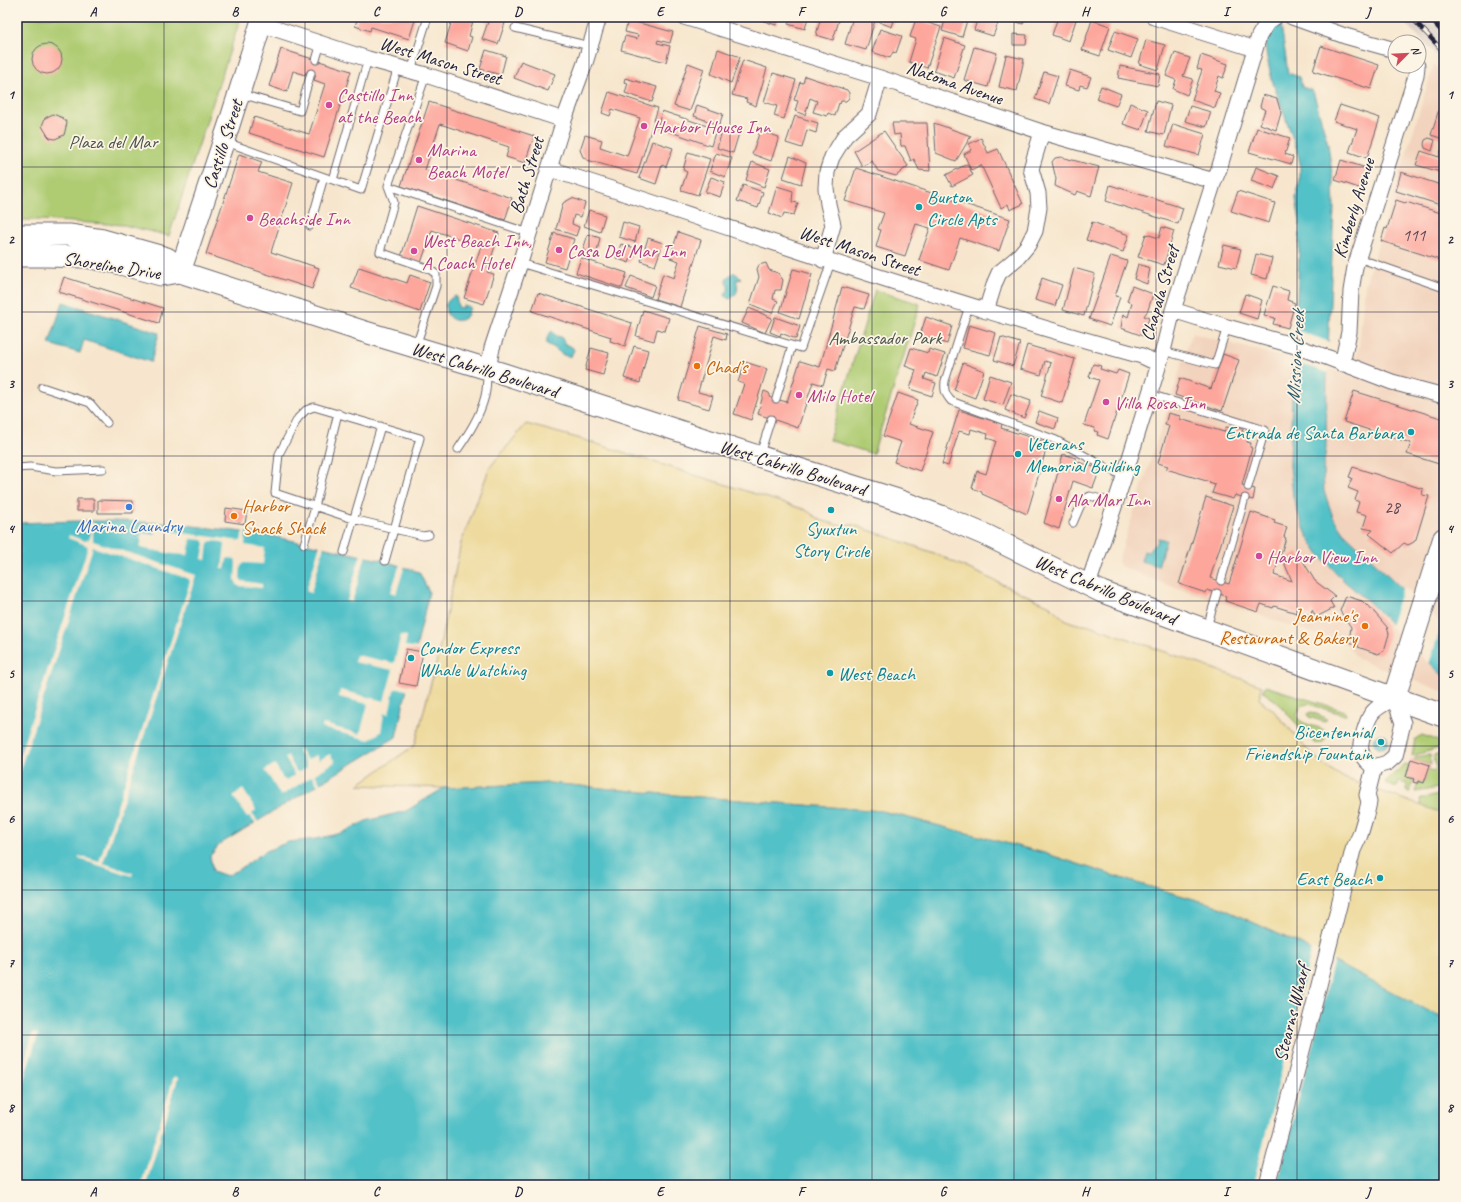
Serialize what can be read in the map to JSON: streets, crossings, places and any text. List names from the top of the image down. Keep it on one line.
{"streets":{"main road":["Castillo Street","Shoreline Drive","West Cabrillo Boulevard"],"street":["West Mason Street","Natoma Avenue","Bath Street","Kimberly Avenue","Chapala Street","Stearns Wharf"]},"crossings":[["West Mason Street","Castillo Street"],["West Mason Street","Bath Street"],["West Mason Street","Chapala Street"],["Natoma Avenue","Chapala Street"],["Castillo Street","Shoreline Drive"],["Castillo Street","West Cabrillo Boulevard"],["Bath Street","West Cabrillo Boulevard"],["Shoreline Drive","West Cabrillo Boulevard"],["Chapala Street","West Cabrillo Boulevard"]],"water":["Mission Creek"],"parks":["Plaza del Mar","Ambassador Park"],"places":["Castillo Inn at the Beach","Harbor House Inn","Marina Beach Motel","Burton Circle Apts","Beachside Inn","Casa Del Mar Inn","West Beach Inn, A Coach Hotel","Chad’s","Milo Hotel","Villa Rosa Inn","Entrada de Santa Barbara","Veterans Memorial Building","Ala Mar Inn","Marina Laundry","Syuxtun Story Circle","Harbor Snack Shack","Harbor View Inn","Jeannine's Restaurant & Bakery","Condor Express Whale Watching","West Beach","Bicentennial Friendship Fountain","East Beach"],"house_numbers":["111","28"],"north":"top right","grid":{"columns":["A","B","C","D","E","F","G","H","I","J"],"rows":["1","2","3","4","5","6","7","8"]}}
